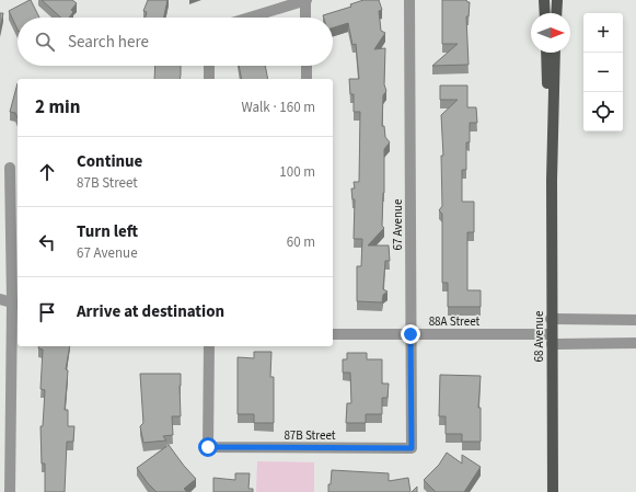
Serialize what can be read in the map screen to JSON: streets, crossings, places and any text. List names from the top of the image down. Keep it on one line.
{"streets":{"main road":["68 Avenue"],"street":["67 Avenue","88A Street","87B Street"]},"crossings":[["67 Avenue","88A Street"],["67 Avenue","87B Street"],["88A Street","68 Avenue"]],"north":"right","page":{"map_buttons":["+","−"],"search":"Search here","heading":["2 min","Walk · 160 m"],"list":[["Continue","87B Street","100 m"],["Turn left","67 Avenue","60 m"],"Arrive at destination"]}}
